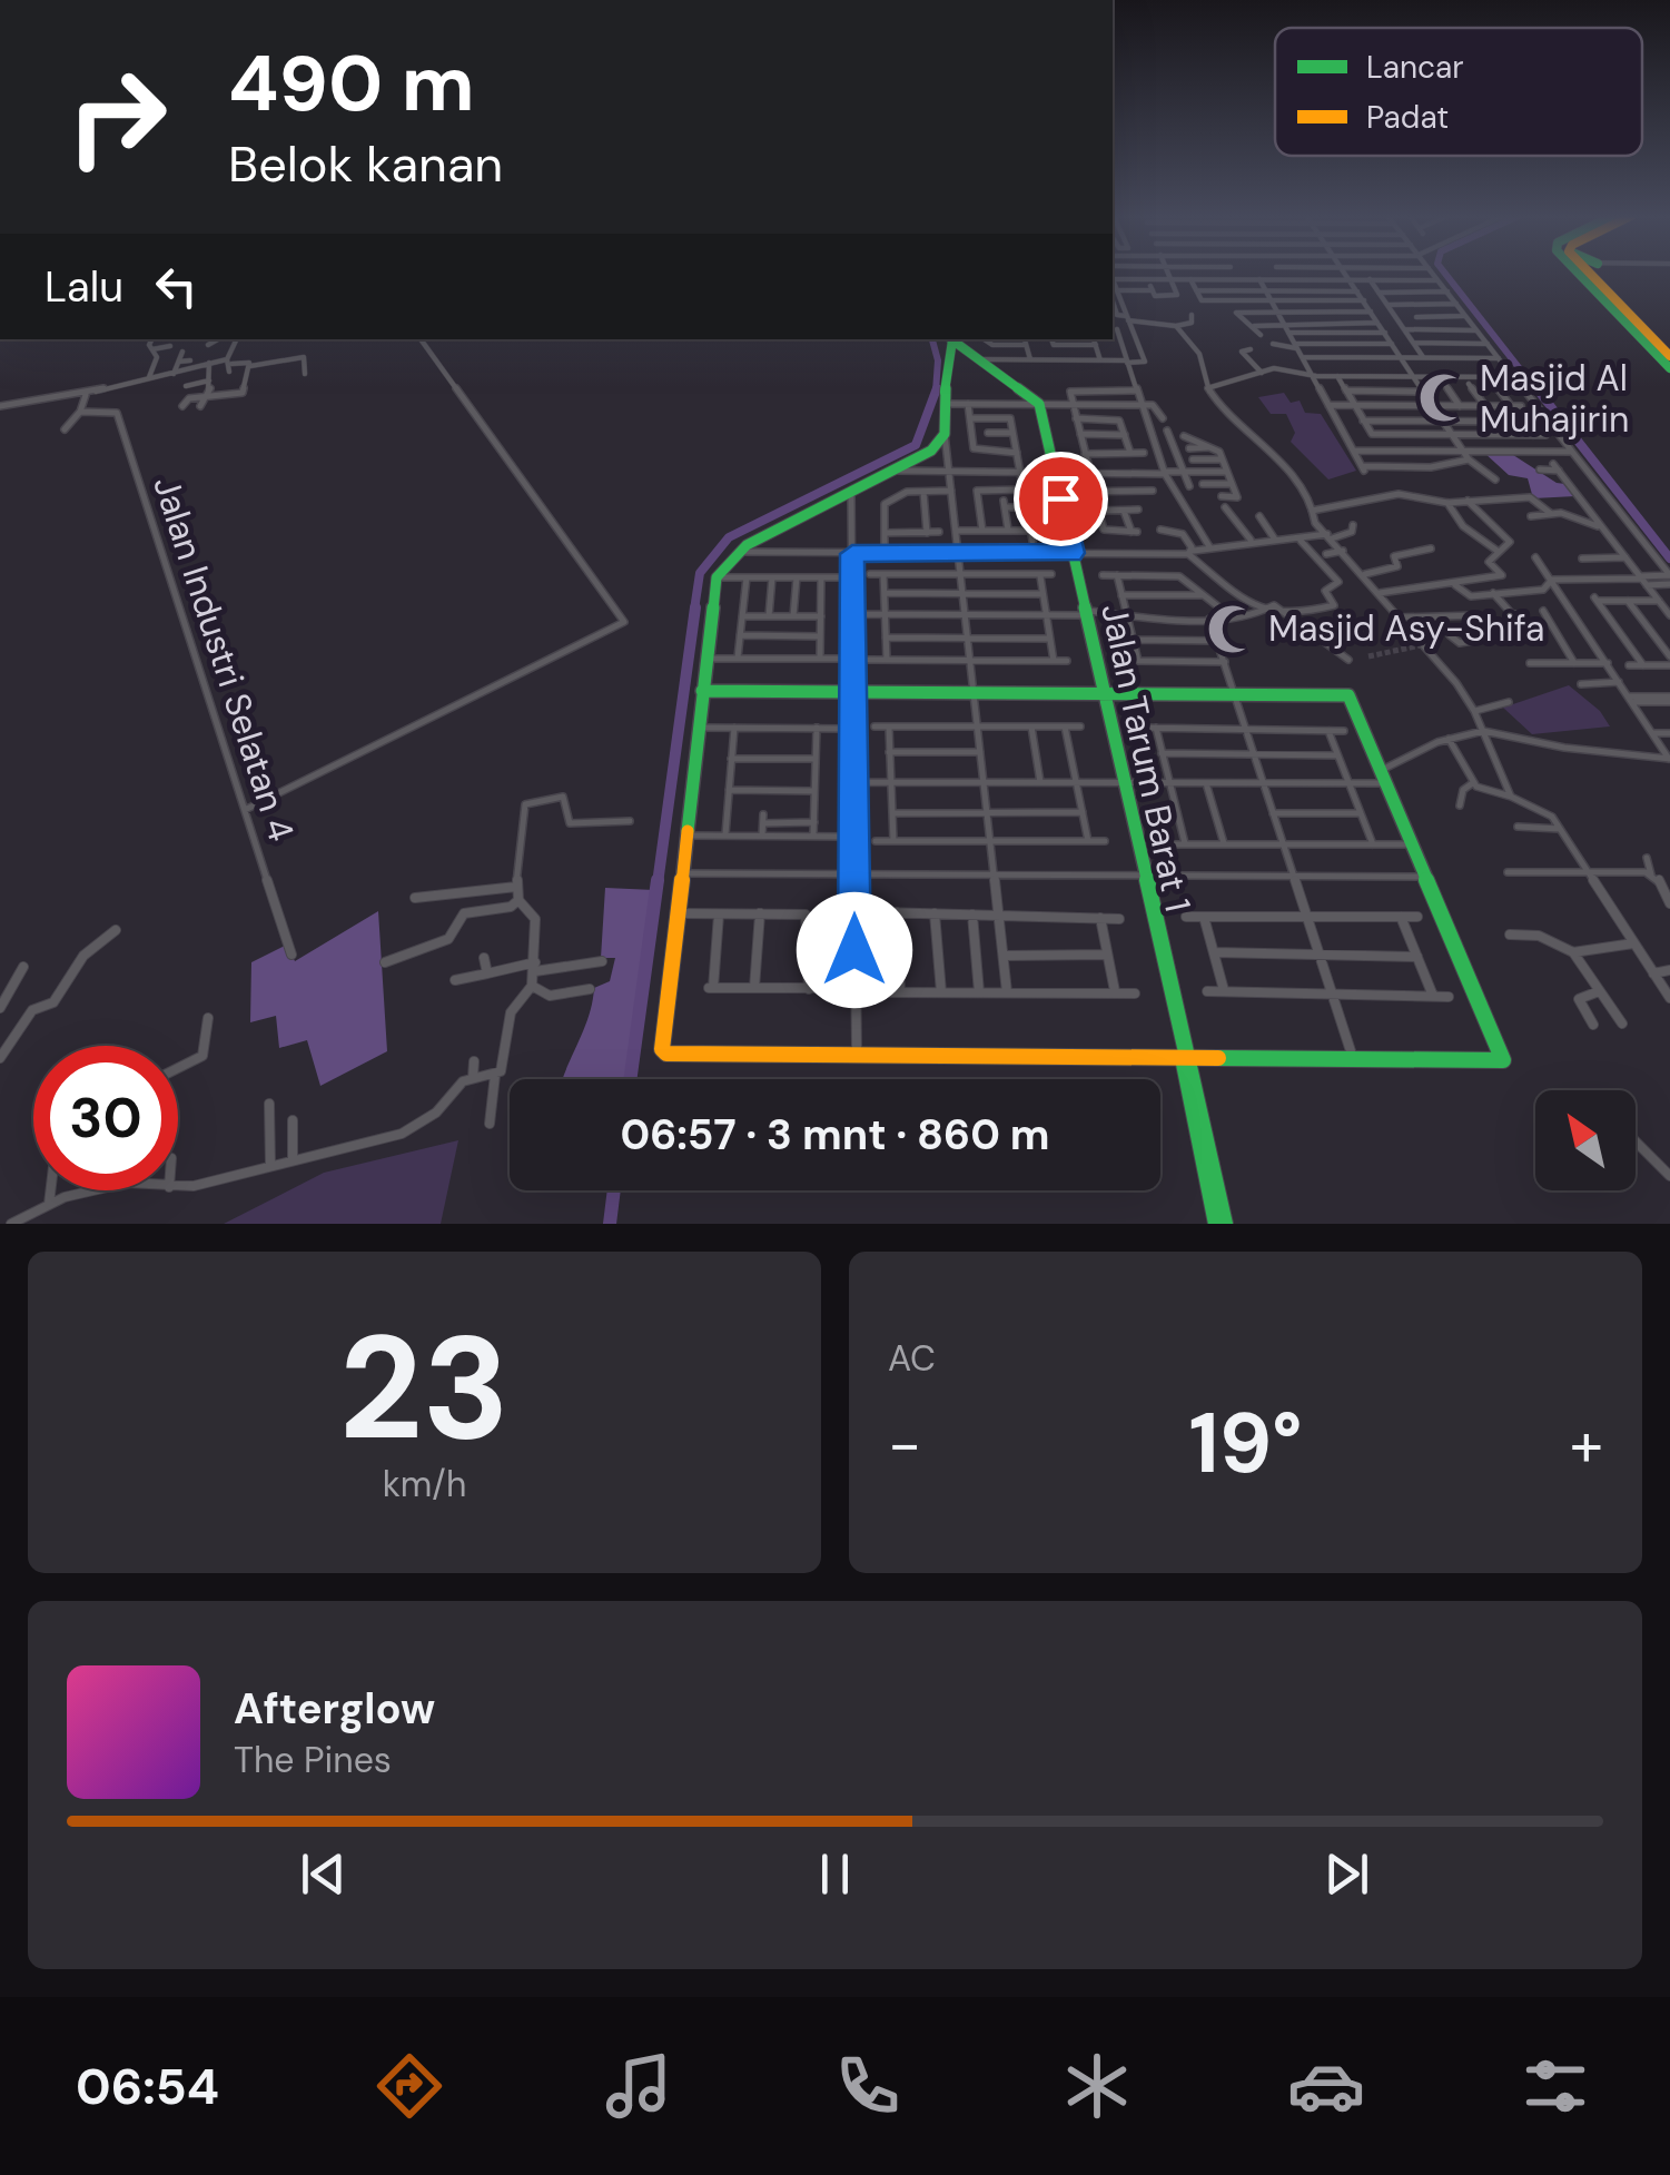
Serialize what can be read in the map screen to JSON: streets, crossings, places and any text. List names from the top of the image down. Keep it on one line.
{"streets":{"street":["Jalan Industri Selatan 4","Jalan Tarum Barat 1"]},"places":{"mosque":["Masjid Al Muhajirin","Masjid Asy-Shifa"]},"legend":["Lancar","Padat"],"north":"top left","page":{"turn":["490 m","Belok kanan"],"then":"Lalu","limit":"30","trip":"06:57 · 3 mnt · 860 m","tile":[["23","km/h"],"AC"],"heat":["−","19°","+"],"song":["Afterglow","The Pines"],"tabs":"06:54"}}
